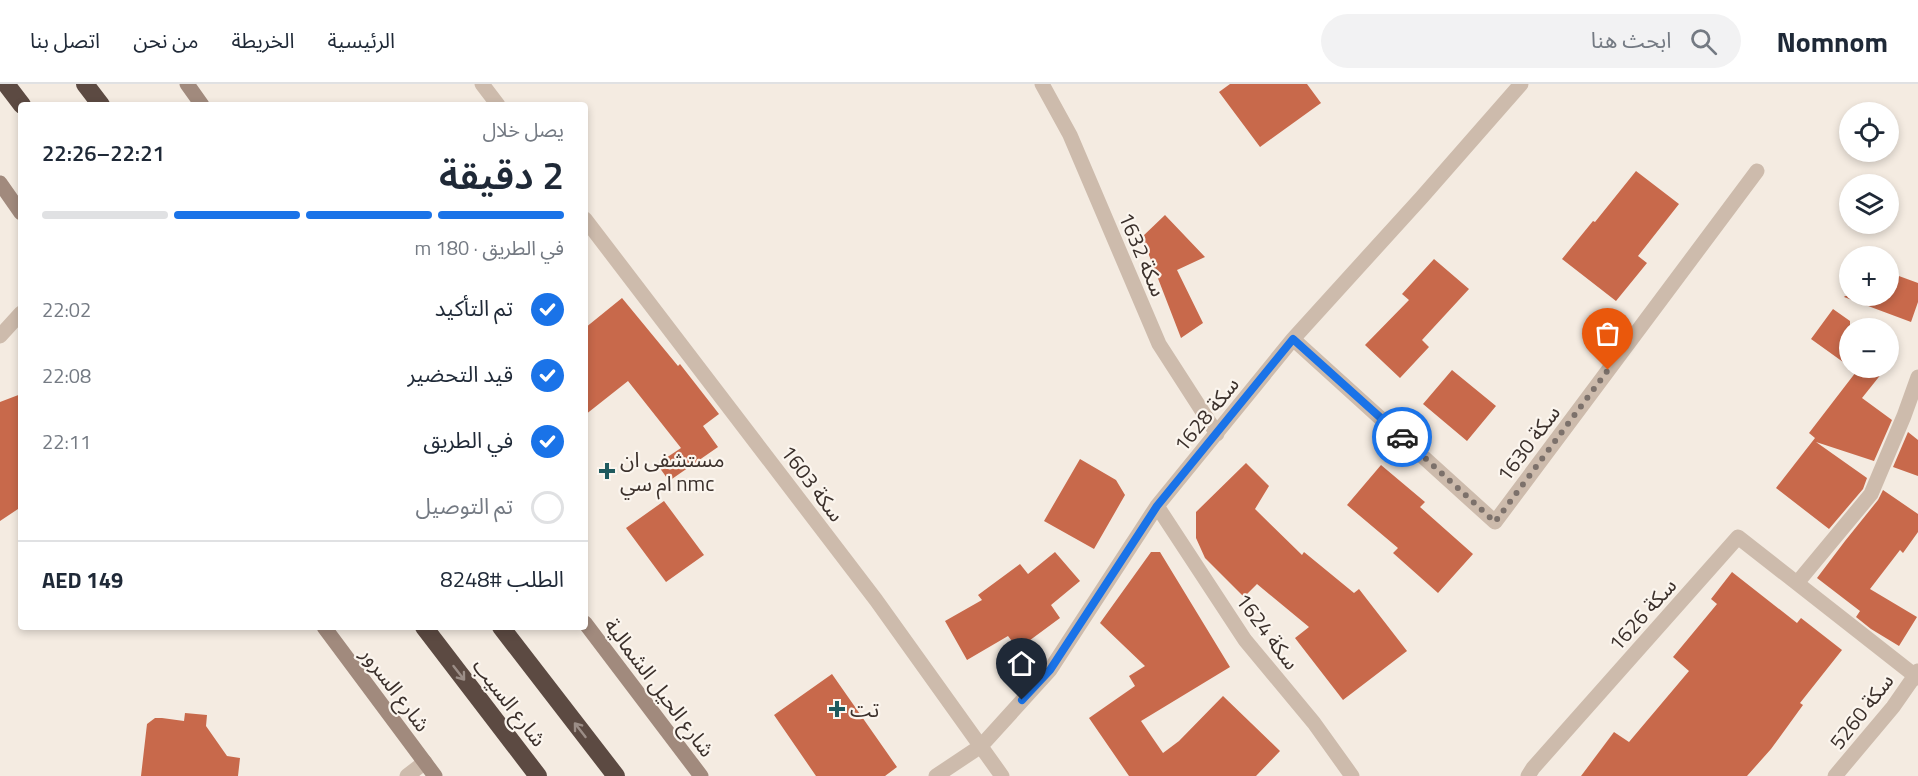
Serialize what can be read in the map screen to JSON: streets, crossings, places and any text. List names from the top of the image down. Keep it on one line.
{"streets":{"highway":["شارع السيب"],"street":["سكة 1632","سكة 1628","سكة 1630","سكة 1603","سكة 1626","سكة 1624","شارع الحيل الشمالية","شارع السرور","سكة 5260"]},"crossings":[["سكة 1632","سكة 1628"],["سكة 1628","سكة 1630"],["سكة 1628","سكة 1603"],["سكة 1628","سكة 1624"],["سكة 1626","سكة 5260"]],"places":{"health":["مستشفى ان ام سي nmc","تت"]},"page":{"header":"Nomnom","search":"ابحث هنا","nav":["الرئيسية","الخريطة","من نحن","اتصل بنا"],"map_buttons":["+","−"],"heading":["2 دقيقة","يصل خلال","22:21–22:26"],"panel":["الطلب #8248","AED 149"],"bar":"في الطريق · 180 m","list":[["تم التأكيد","22:02"],["قيد التحضير","22:08"],["في الطريق","22:11"],"تم التوصيل"]}}
